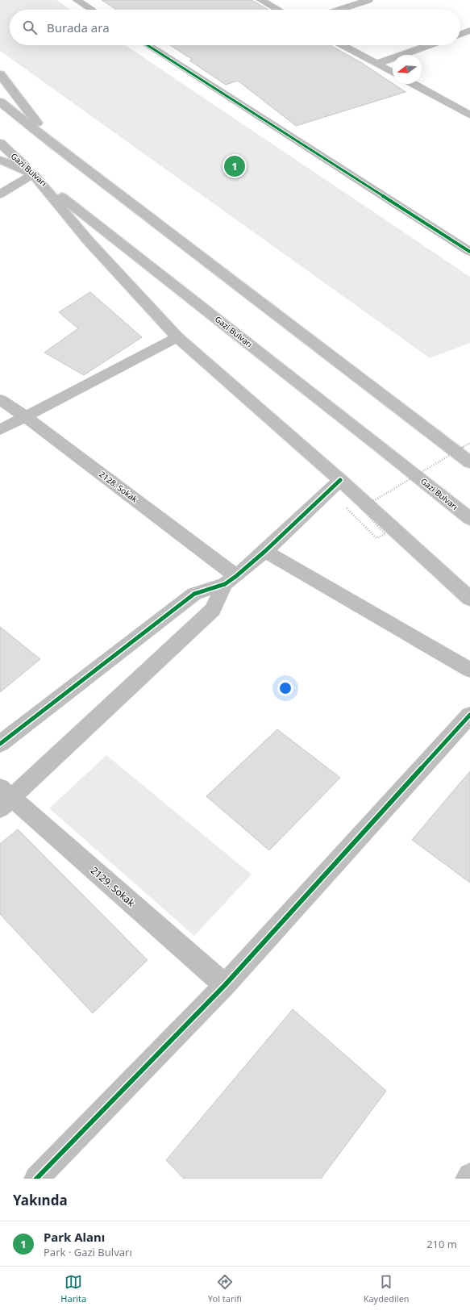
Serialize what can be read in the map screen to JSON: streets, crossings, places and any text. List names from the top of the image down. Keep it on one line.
{"streets":{"main road":["Gazi Bulvarı","2128. Sokak","2129. Sokak"]},"north":"left","page":{"search":"Burada ara","pins":"1","heading":"Yakında","list":[{"mark":"1","name":"Park Alanı","note":"Park · Gazi Bulvarı","value":"210 m"}],"nav":["Harita","Yol tarifi","Kaydedilen"]}}
